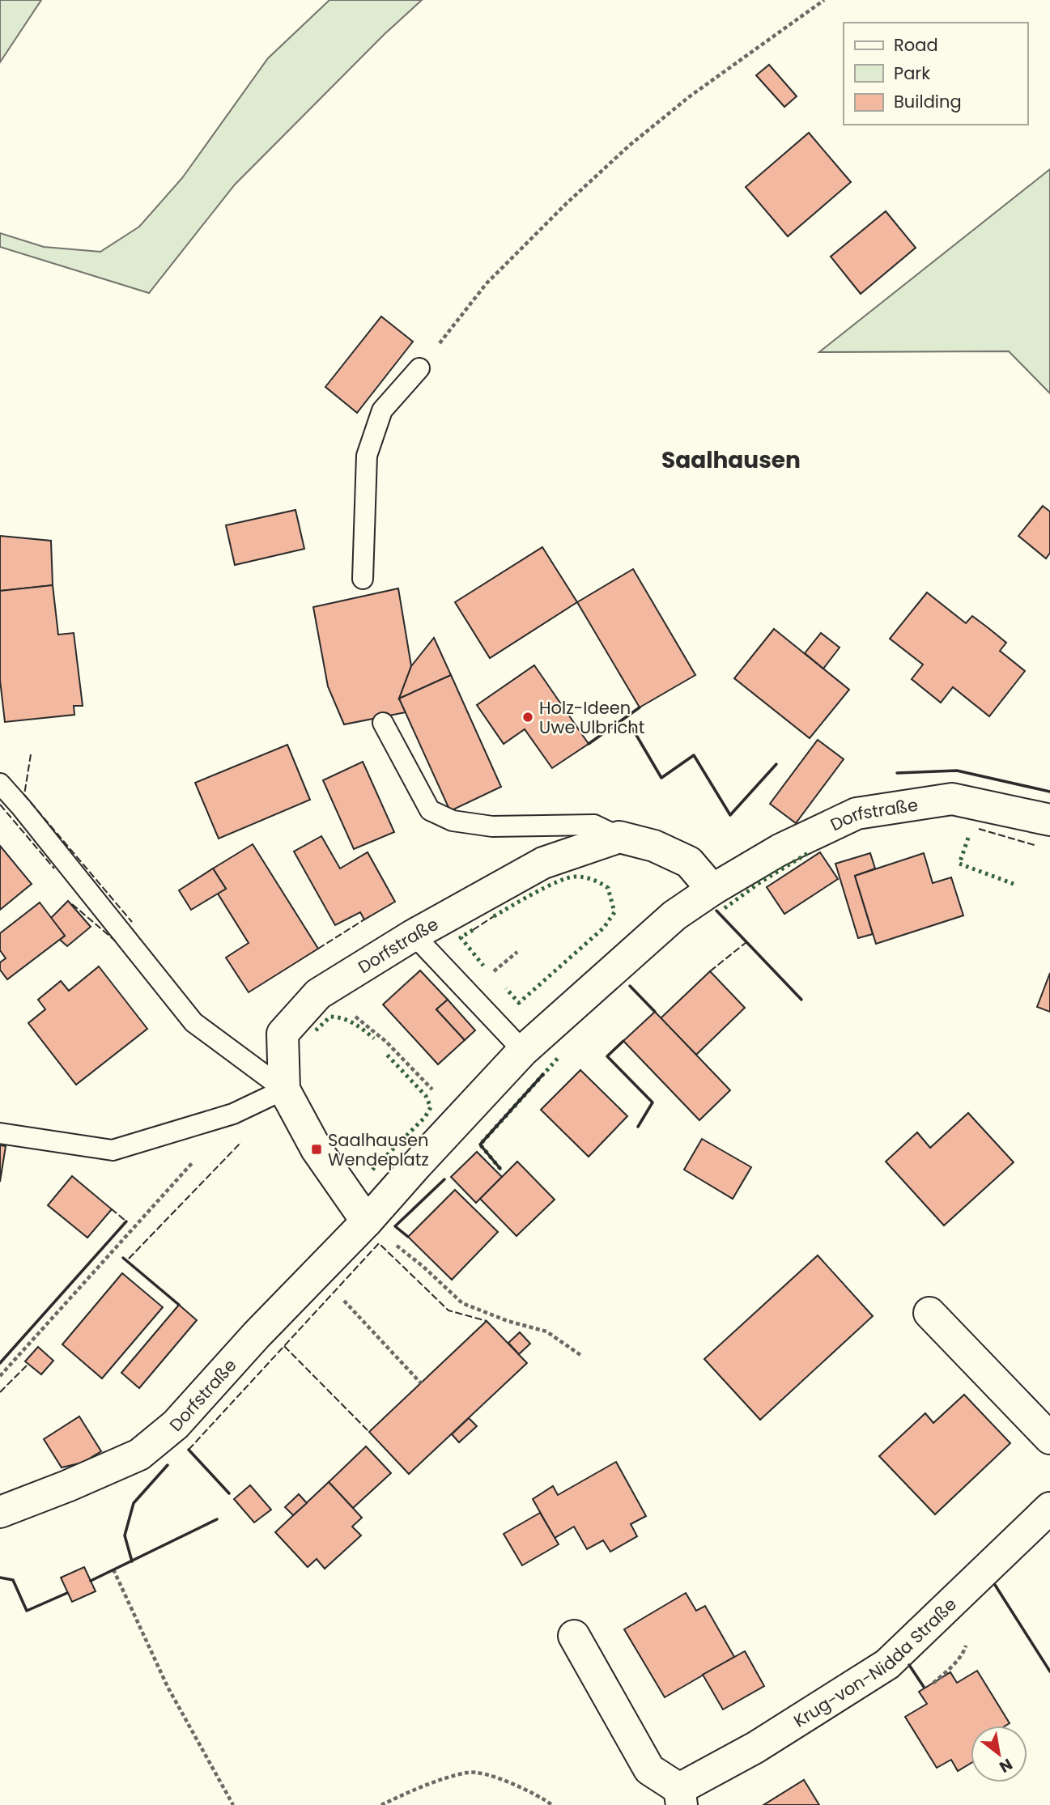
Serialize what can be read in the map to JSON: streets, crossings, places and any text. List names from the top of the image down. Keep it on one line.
{"streets":{"street":["Dorfstraße","Krug-von-Nidda Straße"]},"districts":["Saalhausen"],"places":{"other":["Holz-Ideen Uwe Ulbricht"],"transit":["Saalhausen Wendeplatz"]},"legend":["Road","Park","Building"],"north":"bottom right"}
